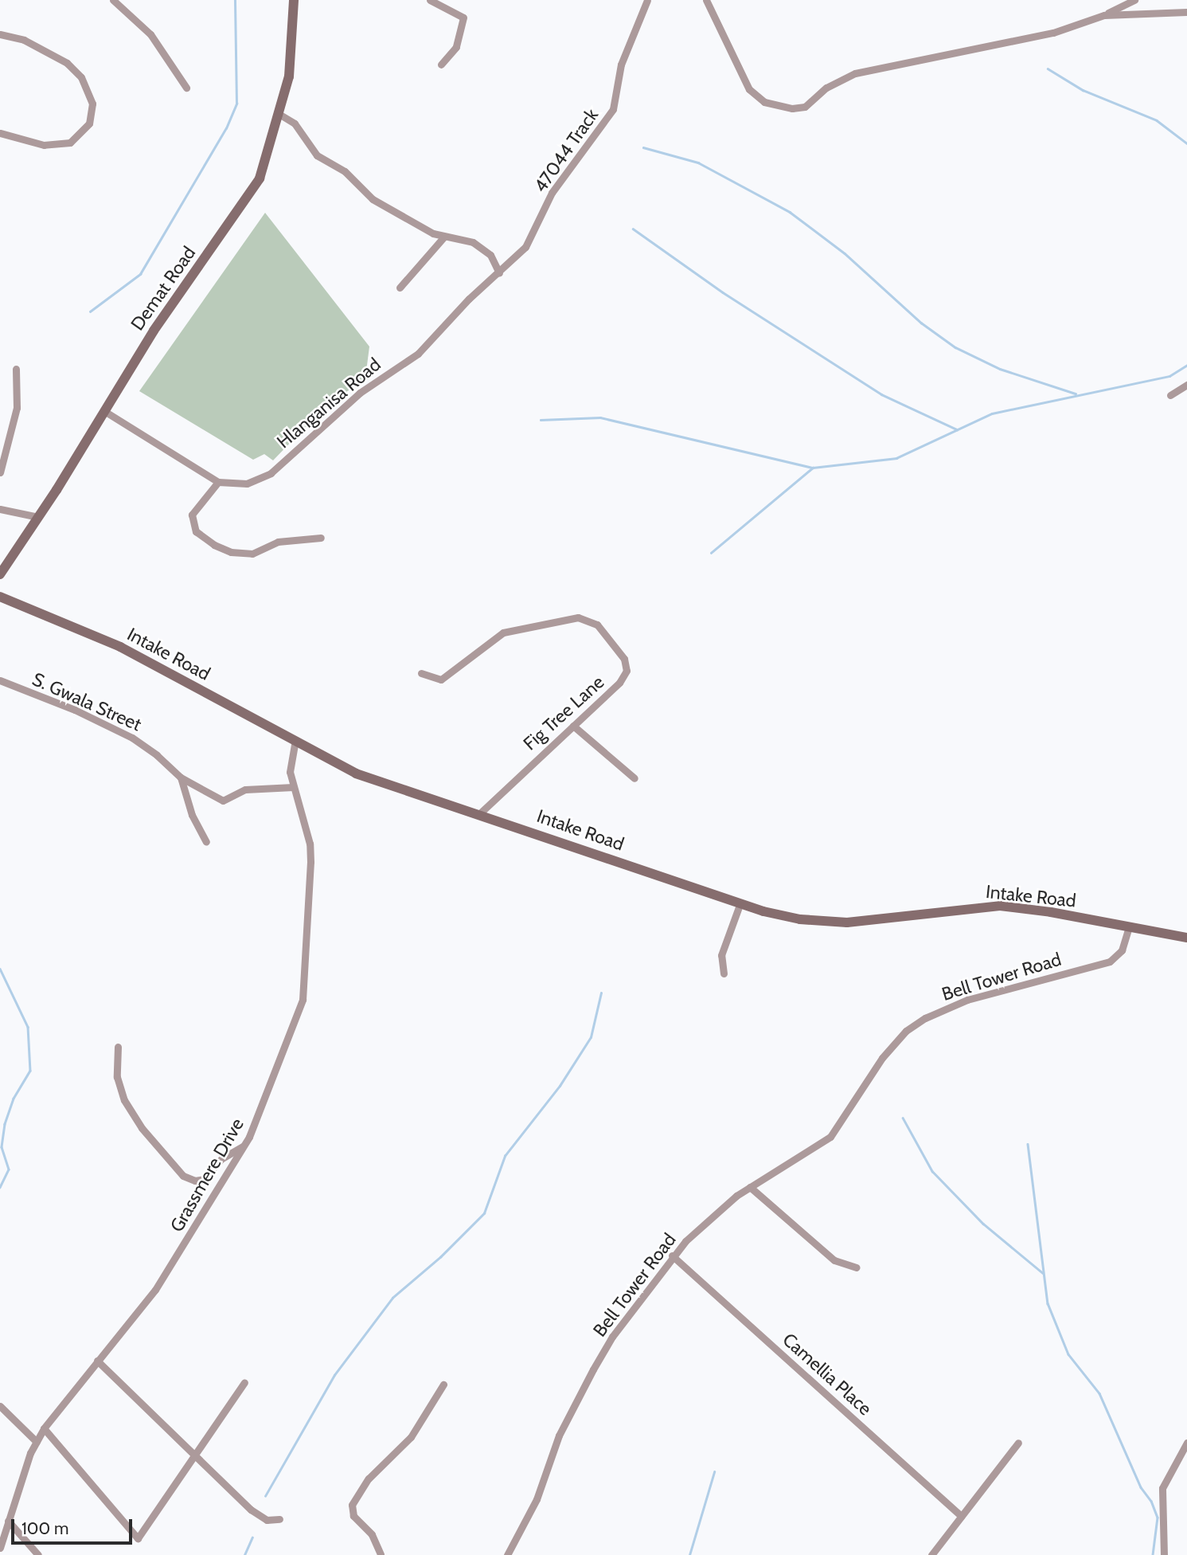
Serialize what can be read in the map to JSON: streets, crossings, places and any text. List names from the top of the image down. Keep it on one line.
{"streets":{"street":["47044 Track","Demat Road","Hlanganisa Road","Intake Road","S. Gwala Street","Fig Tree Lane","Bell Tower Road","Grassmere Drive","Camellia Place"]},"crossings":[["47044 Track","Hlanganisa Road"],["Demat Road","Hlanganisa Road"],["Intake Road","Fig Tree Lane"],["Intake Road","Bell Tower Road"],["Intake Road","Grassmere Drive"],["S. Gwala Street","Grassmere Drive"],["Bell Tower Road","Camellia Place"]],"scale_bar":"100 m"}
